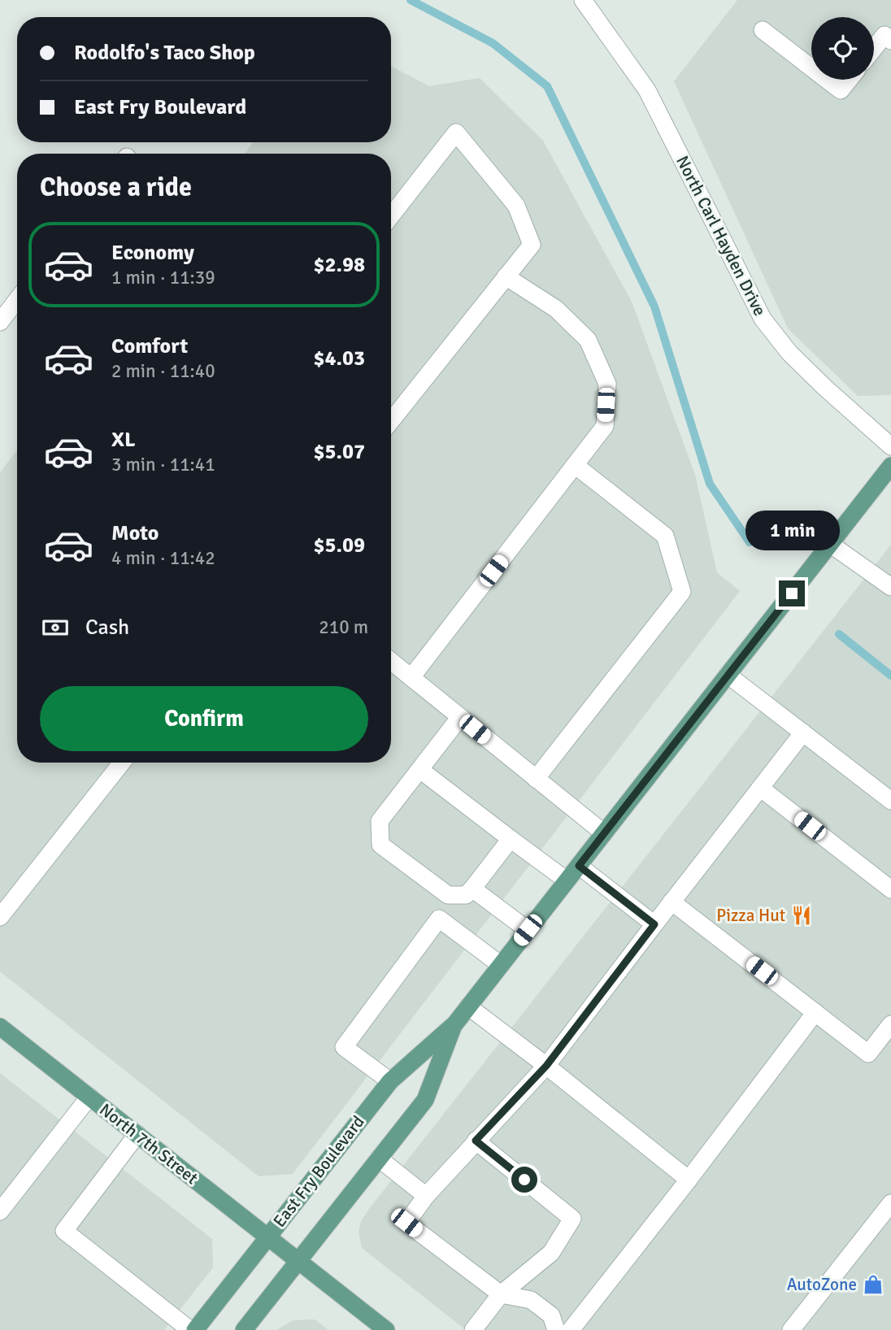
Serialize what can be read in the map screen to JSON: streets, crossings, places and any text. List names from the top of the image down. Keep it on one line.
{"streets":{"main road":["North 7th Street","East Fry Boulevard"],"street":["North Carl Hayden Drive"]},"crossings":[["North 7th Street","East Fry Boulevard"]],"places":{"restaurant":["Pizza Hut"],"shop":["AutoZone"]},"page":{"banner":["Rodolfo's Taco Shop","East Fry Boulevard"],"heading":"Choose a ride","list":[{"name":"Economy","note":"1 min · 11:39","value":"$2.98"},{"name":"Comfort","note":"2 min · 11:40","value":"$4.03"},{"name":"XL","note":"3 min · 11:41","value":"$5.07"},{"name":"Moto","note":"4 min · 11:42","value":"$5.09"}],"bubble":"1 min","pay":["Cash","210 m"],"buttons":"Confirm"}}
